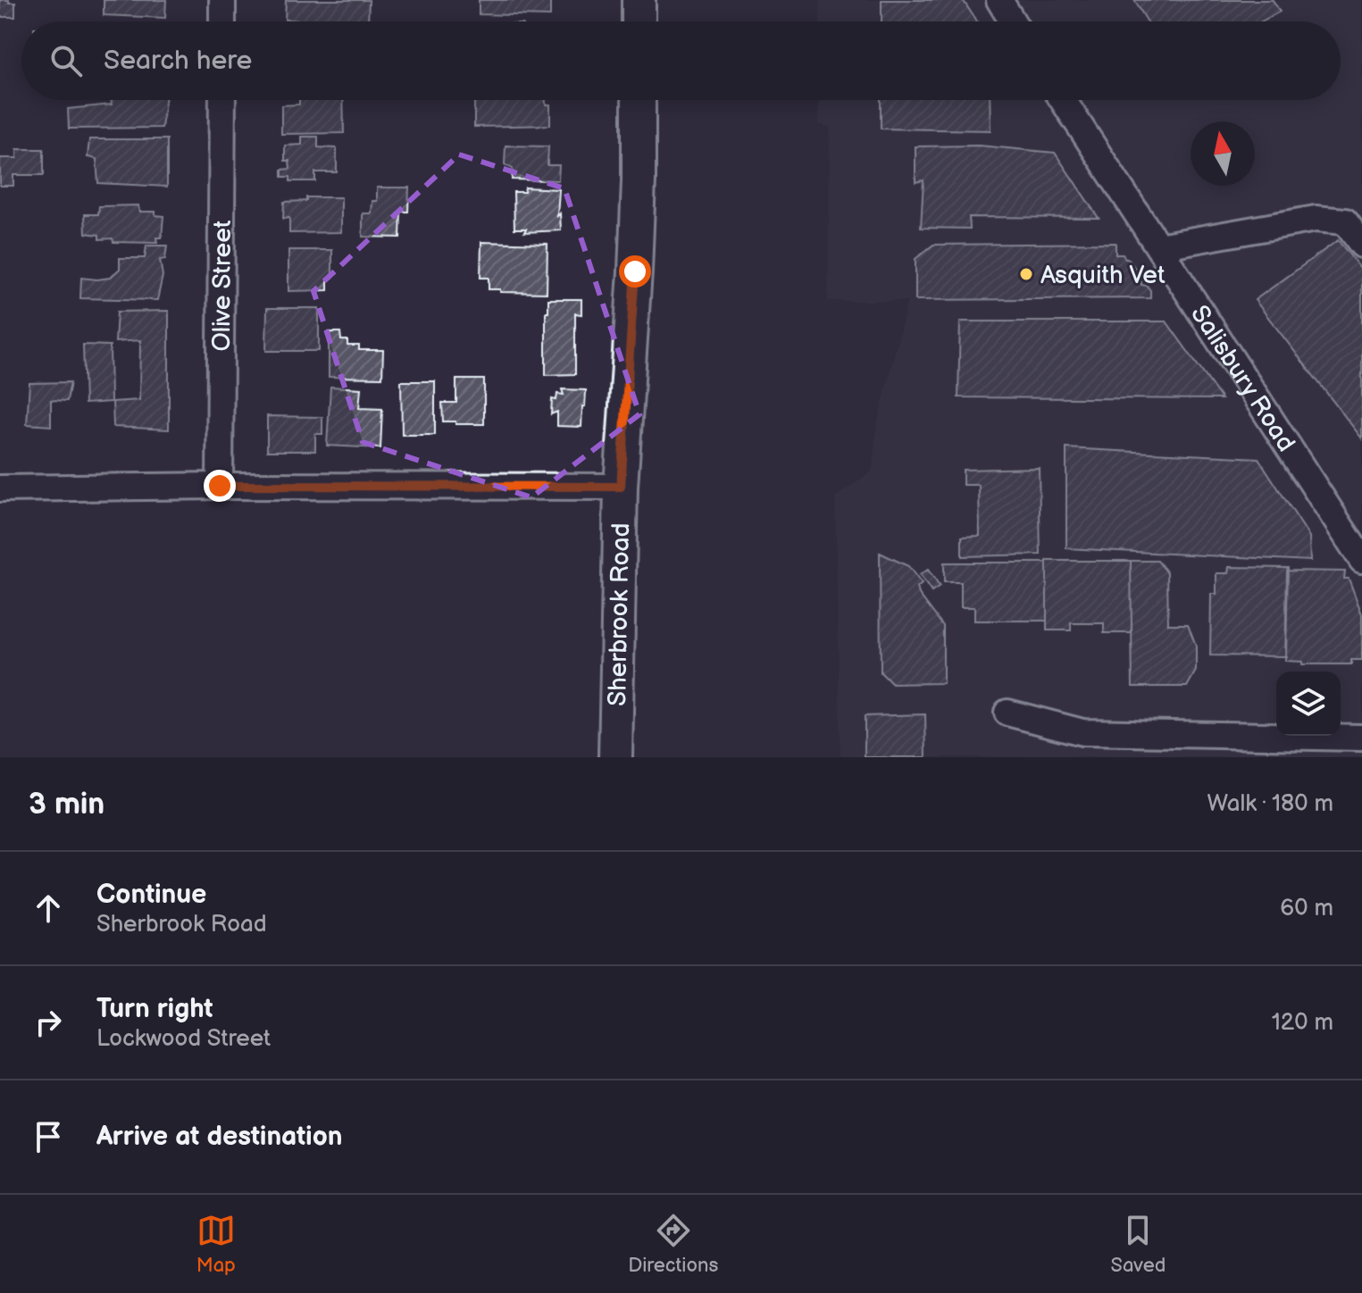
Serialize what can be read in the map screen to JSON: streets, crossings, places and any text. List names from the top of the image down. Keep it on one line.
{"streets":{"main road":["Sherbrook Road"],"street":["Olive Street","Salisbury Road"]},"places":["Asquith Vet"],"north":"top","page":{"search":"Search here","heading":["3 min","Walk · 180 m"],"list":[["Continue","Sherbrook Road","60 m"],["Turn right","Lockwood Street","120 m"],"Arrive at destination"],"nav":["Map","Directions","Saved"]}}
